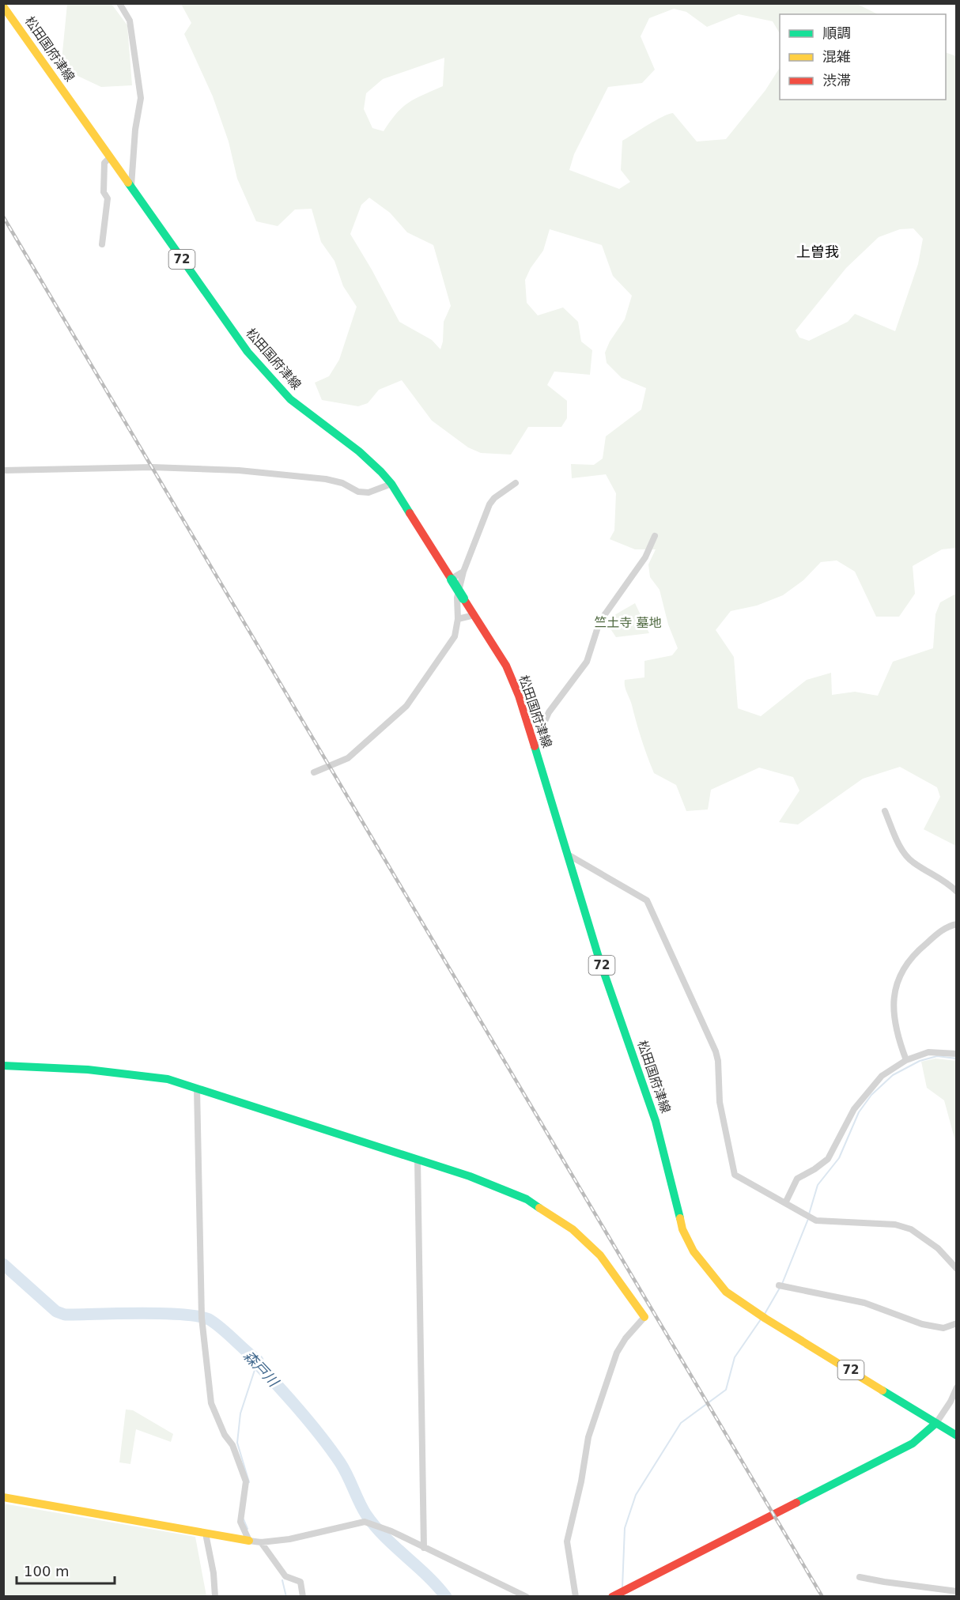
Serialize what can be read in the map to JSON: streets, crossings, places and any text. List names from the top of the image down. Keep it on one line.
{"streets":{"main road":["松田国府津線","72"]},"districts":["上曽我"],"water":["森戸川"],"parks":["竺土寺 墓地"],"legend":["順調","混雑","渋滞"],"scale_bar":"100 m"}
